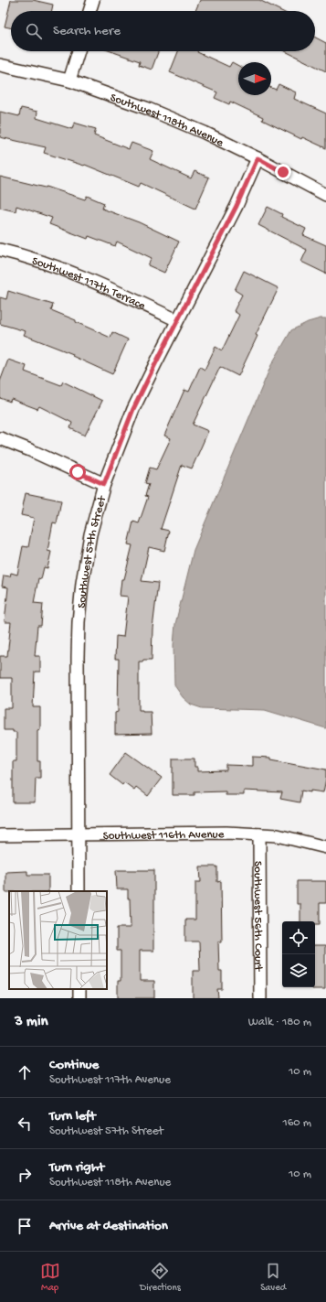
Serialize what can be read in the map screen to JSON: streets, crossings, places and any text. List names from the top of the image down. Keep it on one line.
{"streets":{"street":["Southwest 118th Avenue","Southwest 117th Terrace","Southwest 57th Street","Southwest 116th Avenue","Southwest 56th Court"]},"crossings":[["Southwest 118th Avenue","Southwest 57th Street"],["Southwest 117th Terrace","Southwest 57th Street"],["Southwest 57th Street","Southwest 116th Avenue"],["Southwest 116th Avenue","Southwest 56th Court"]],"north":"right","page":{"search":"Search here","heading":["3 min","Walk · 180 m"],"list":[["Continue","Southwest 117th Avenue","10 m"],["Turn left","Southwest 57th Street","160 m"],["Turn right","Southwest 118th Avenue","10 m"],"Arrive at destination"],"nav":["Map","Directions","Saved"]}}
